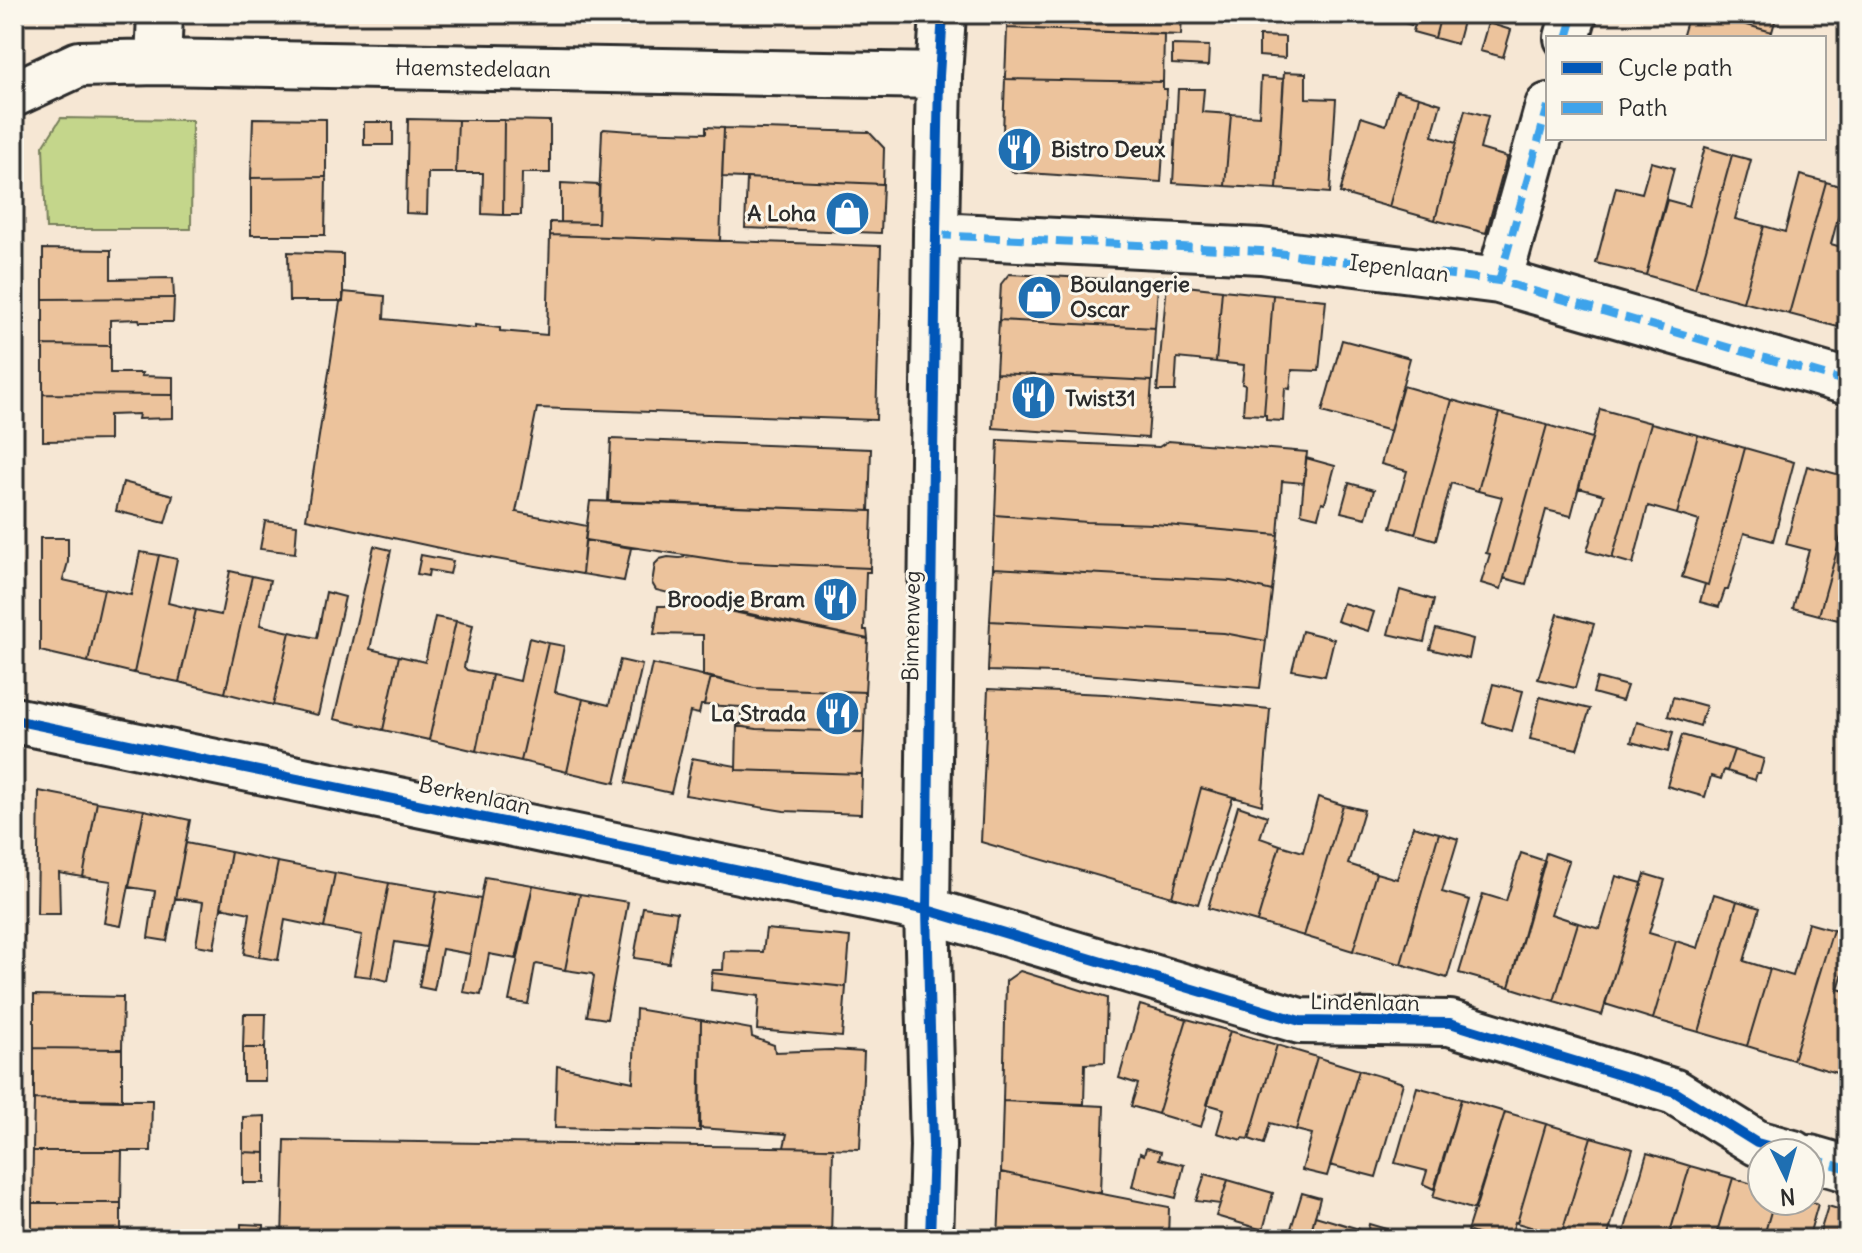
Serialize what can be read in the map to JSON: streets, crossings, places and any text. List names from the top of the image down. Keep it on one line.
{"streets":{"street":["Haemstedelaan","Iepenlaan","Binnenweg","Berkenlaan","Lindenlaan"]},"crossings":[["Haemstedelaan","Binnenweg"],["Iepenlaan","Binnenweg"],["Binnenweg","Berkenlaan"],["Binnenweg","Lindenlaan"],["Berkenlaan","Lindenlaan"]],"places":{"restaurant":["Bistro Deux","Twist31","Broodje Bram","La Strada"],"shop":["A Loha","Boulangerie Oscar"]},"legend":["Cycle path","Path"],"north":"bottom"}
